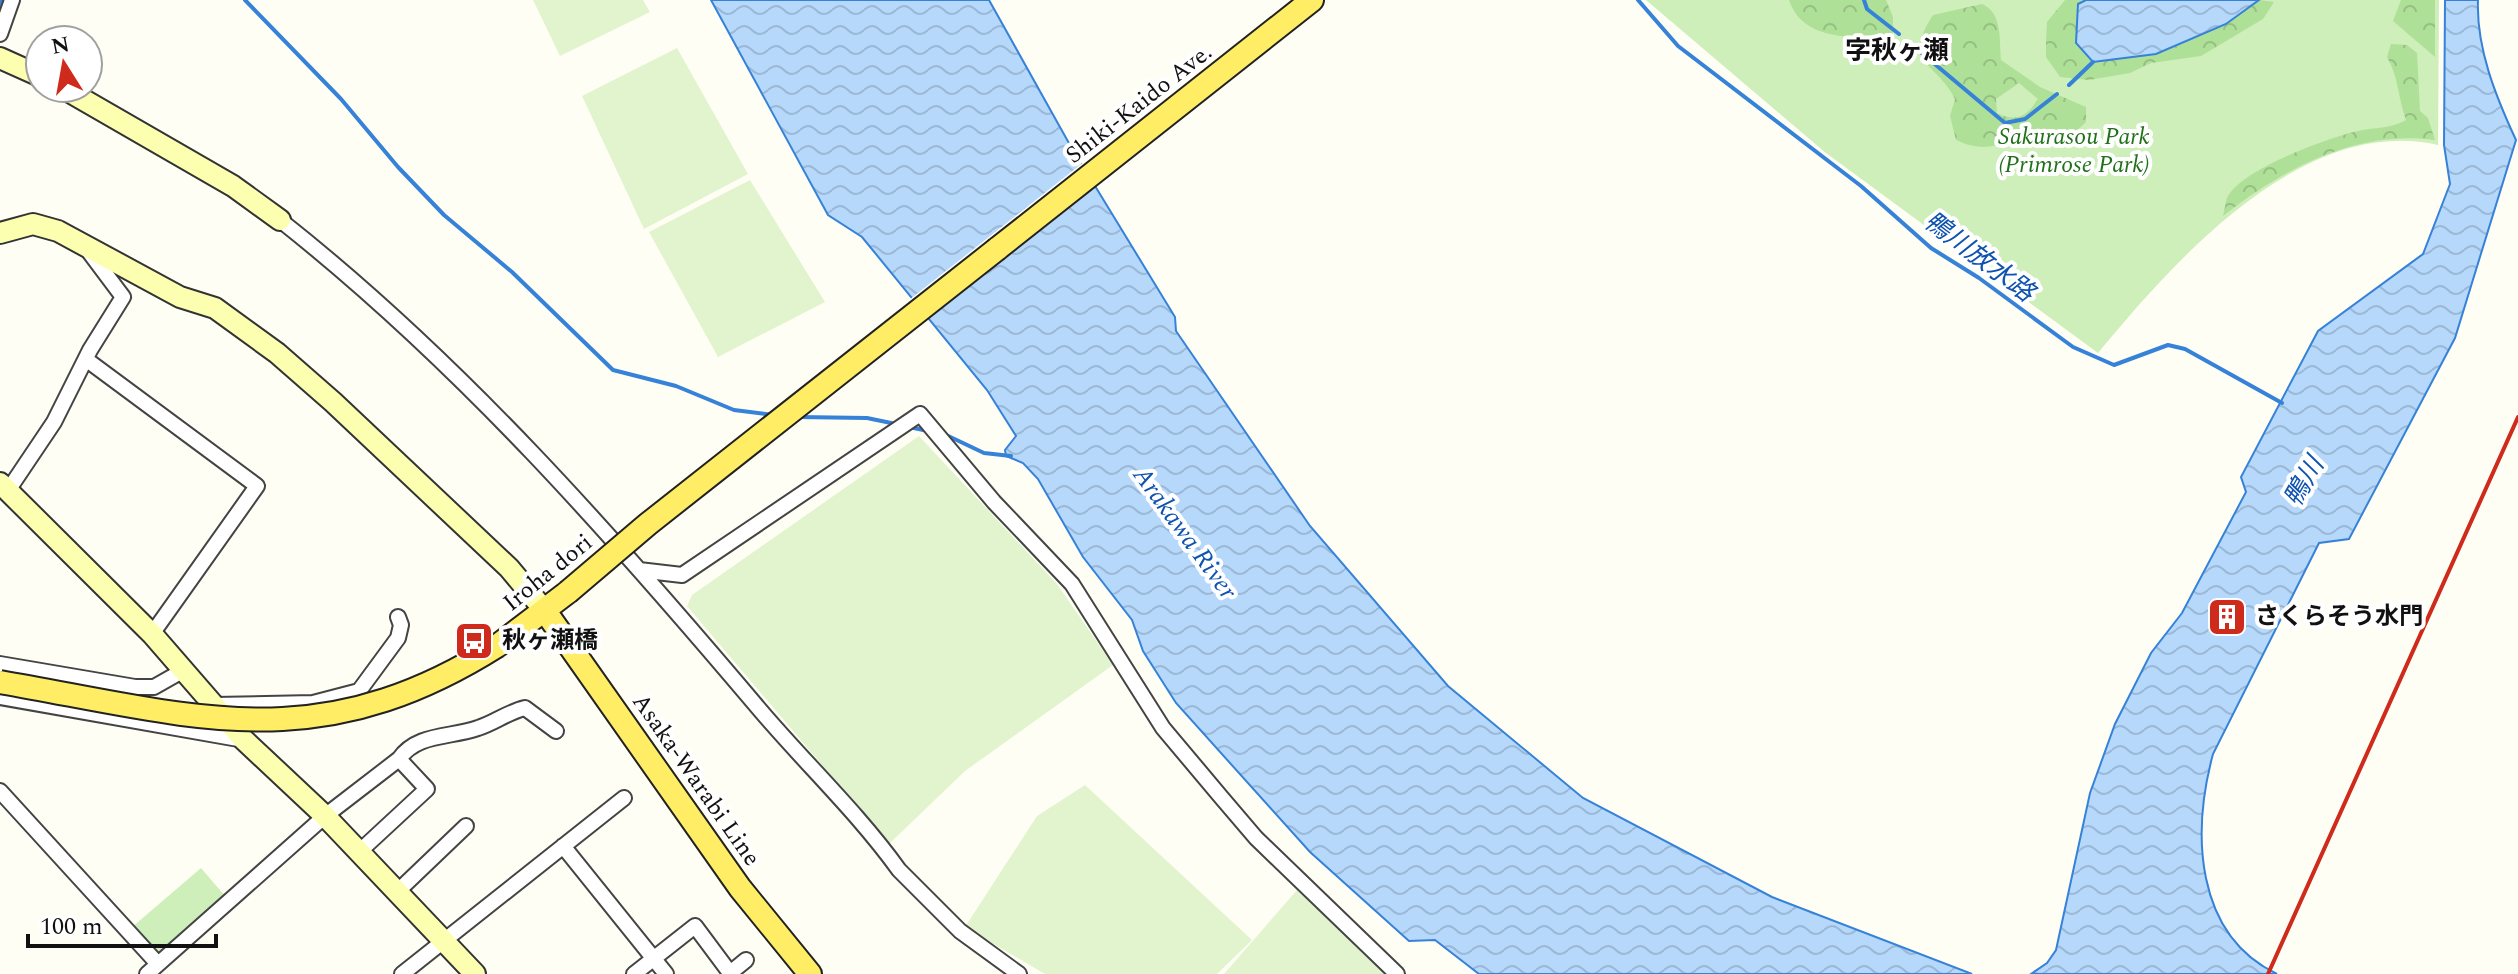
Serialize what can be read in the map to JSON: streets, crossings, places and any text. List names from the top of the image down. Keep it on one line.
{"streets":{"main road":["Shiki-Kaido Ave.","Iroha dori","Asaka-Warabi Line"]},"crossings":[["Shiki-Kaido Ave.","Iroha dori"],["Iroha dori","Asaka-Warabi Line"]],"districts":["字秋ヶ瀬"],"water":["鴨川放水路","鴨川","Arakawa River"],"parks":["Sakurasou Park (Primrose Park)"],"places":{"building":["さくらそう水門"],"bus stop":["秋ヶ瀬橋"]},"scale_bar":"100 m","north":"top"}
